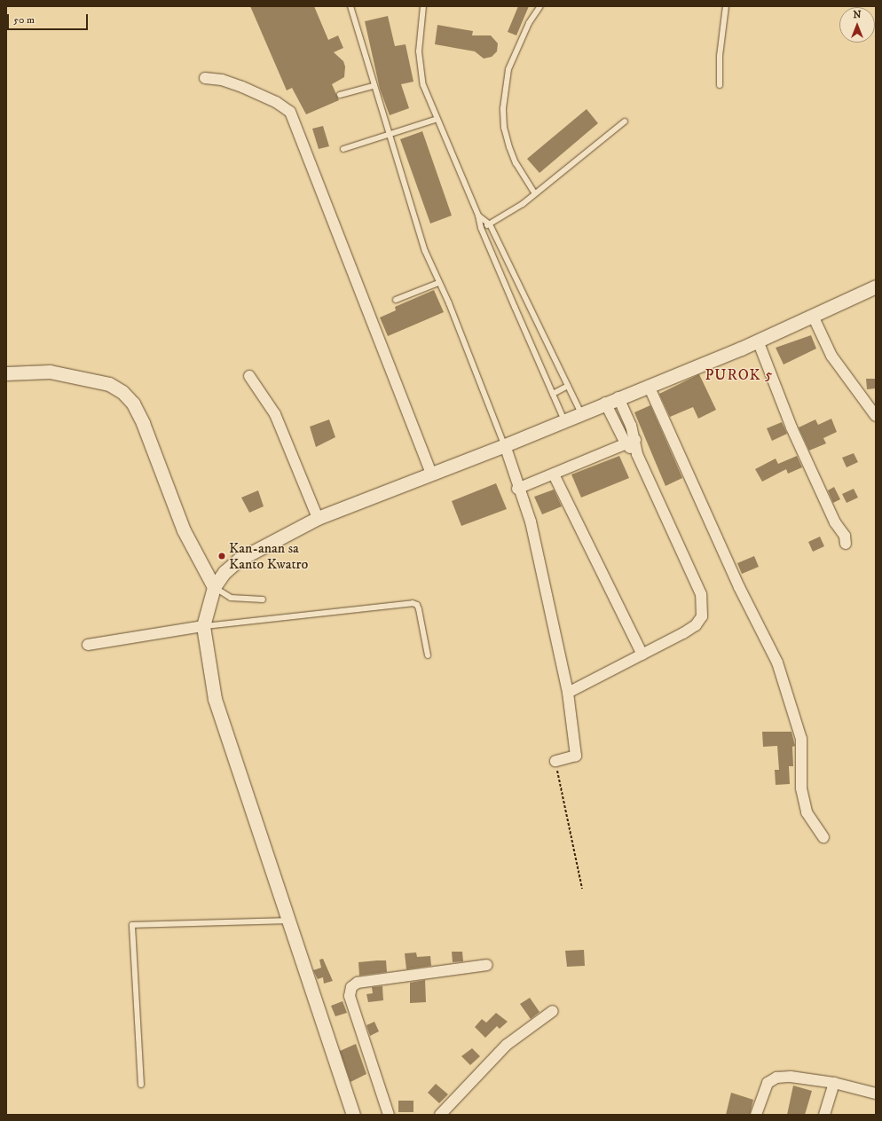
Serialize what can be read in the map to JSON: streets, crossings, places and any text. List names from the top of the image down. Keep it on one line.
{"districts":["PUROK 5"],"places":["Kan-anan sa Kanto Kwatro"],"scale_bar":"50 m","north":"top"}
